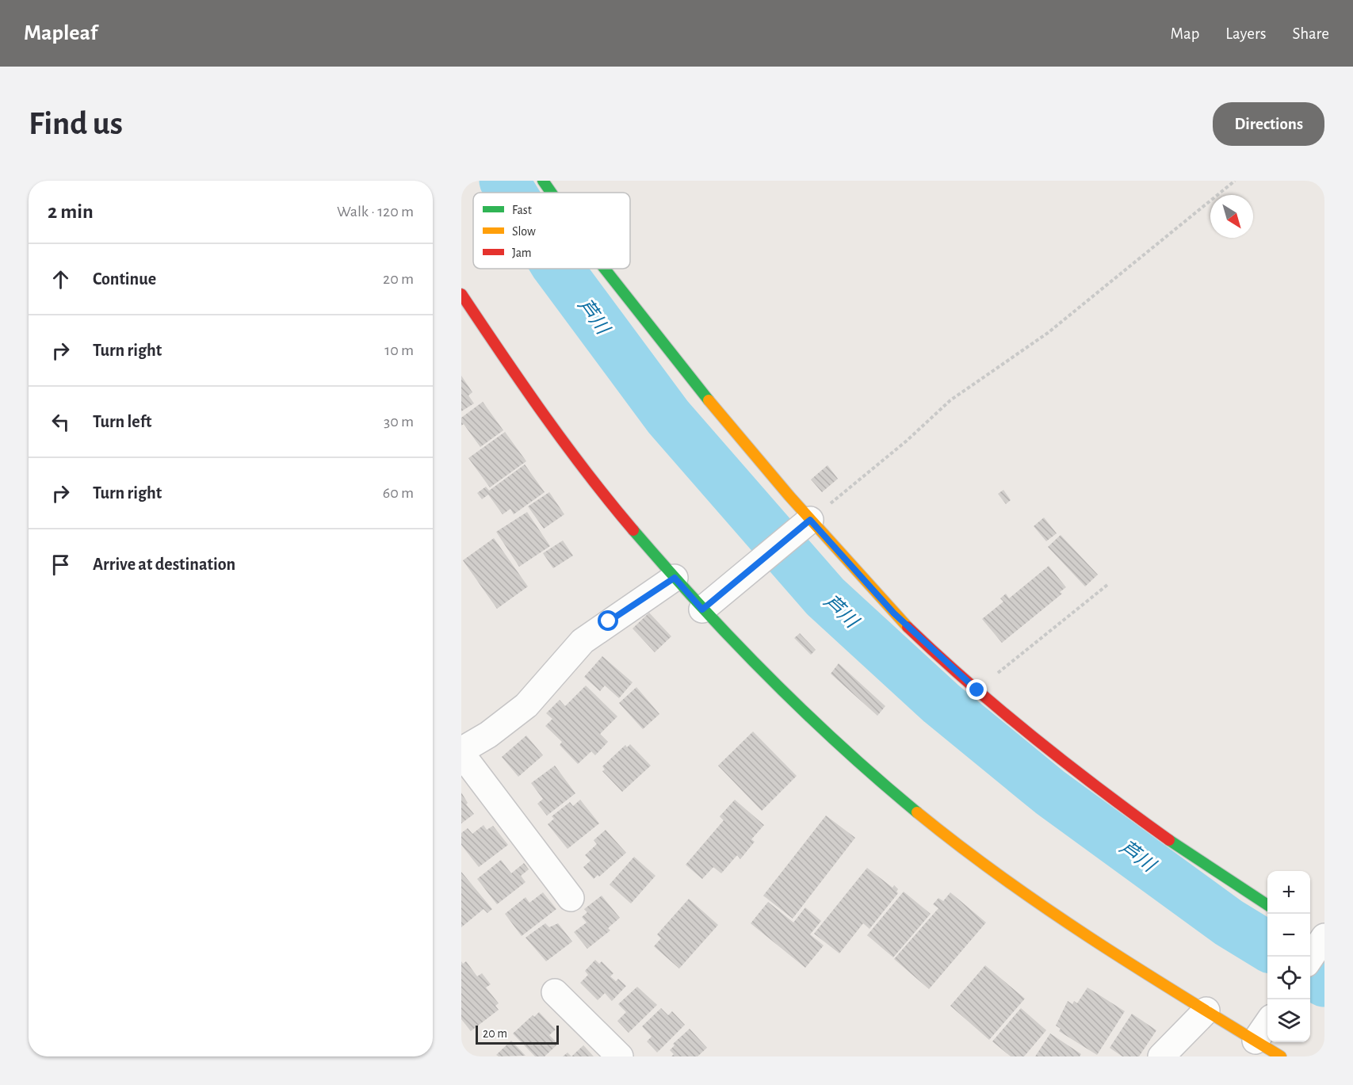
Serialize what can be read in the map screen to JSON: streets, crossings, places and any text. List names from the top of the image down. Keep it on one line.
{"water":["芦川"],"legend":["Fast","Slow","Jam"],"scale_bar":"20 m","north":"bottom right","page":{"header":"Mapleaf","nav":["Map","Layers","Share"],"buttons":"Directions","title":"Find us","heading":["2 min","Walk · 120 m"],"list":[["Continue","20 m"],["Turn right","10 m"],["Turn left","30 m"],["Turn right","60 m"],"Arrive at destination"],"map_buttons":["+","−"],"scale":"20 m"}}
